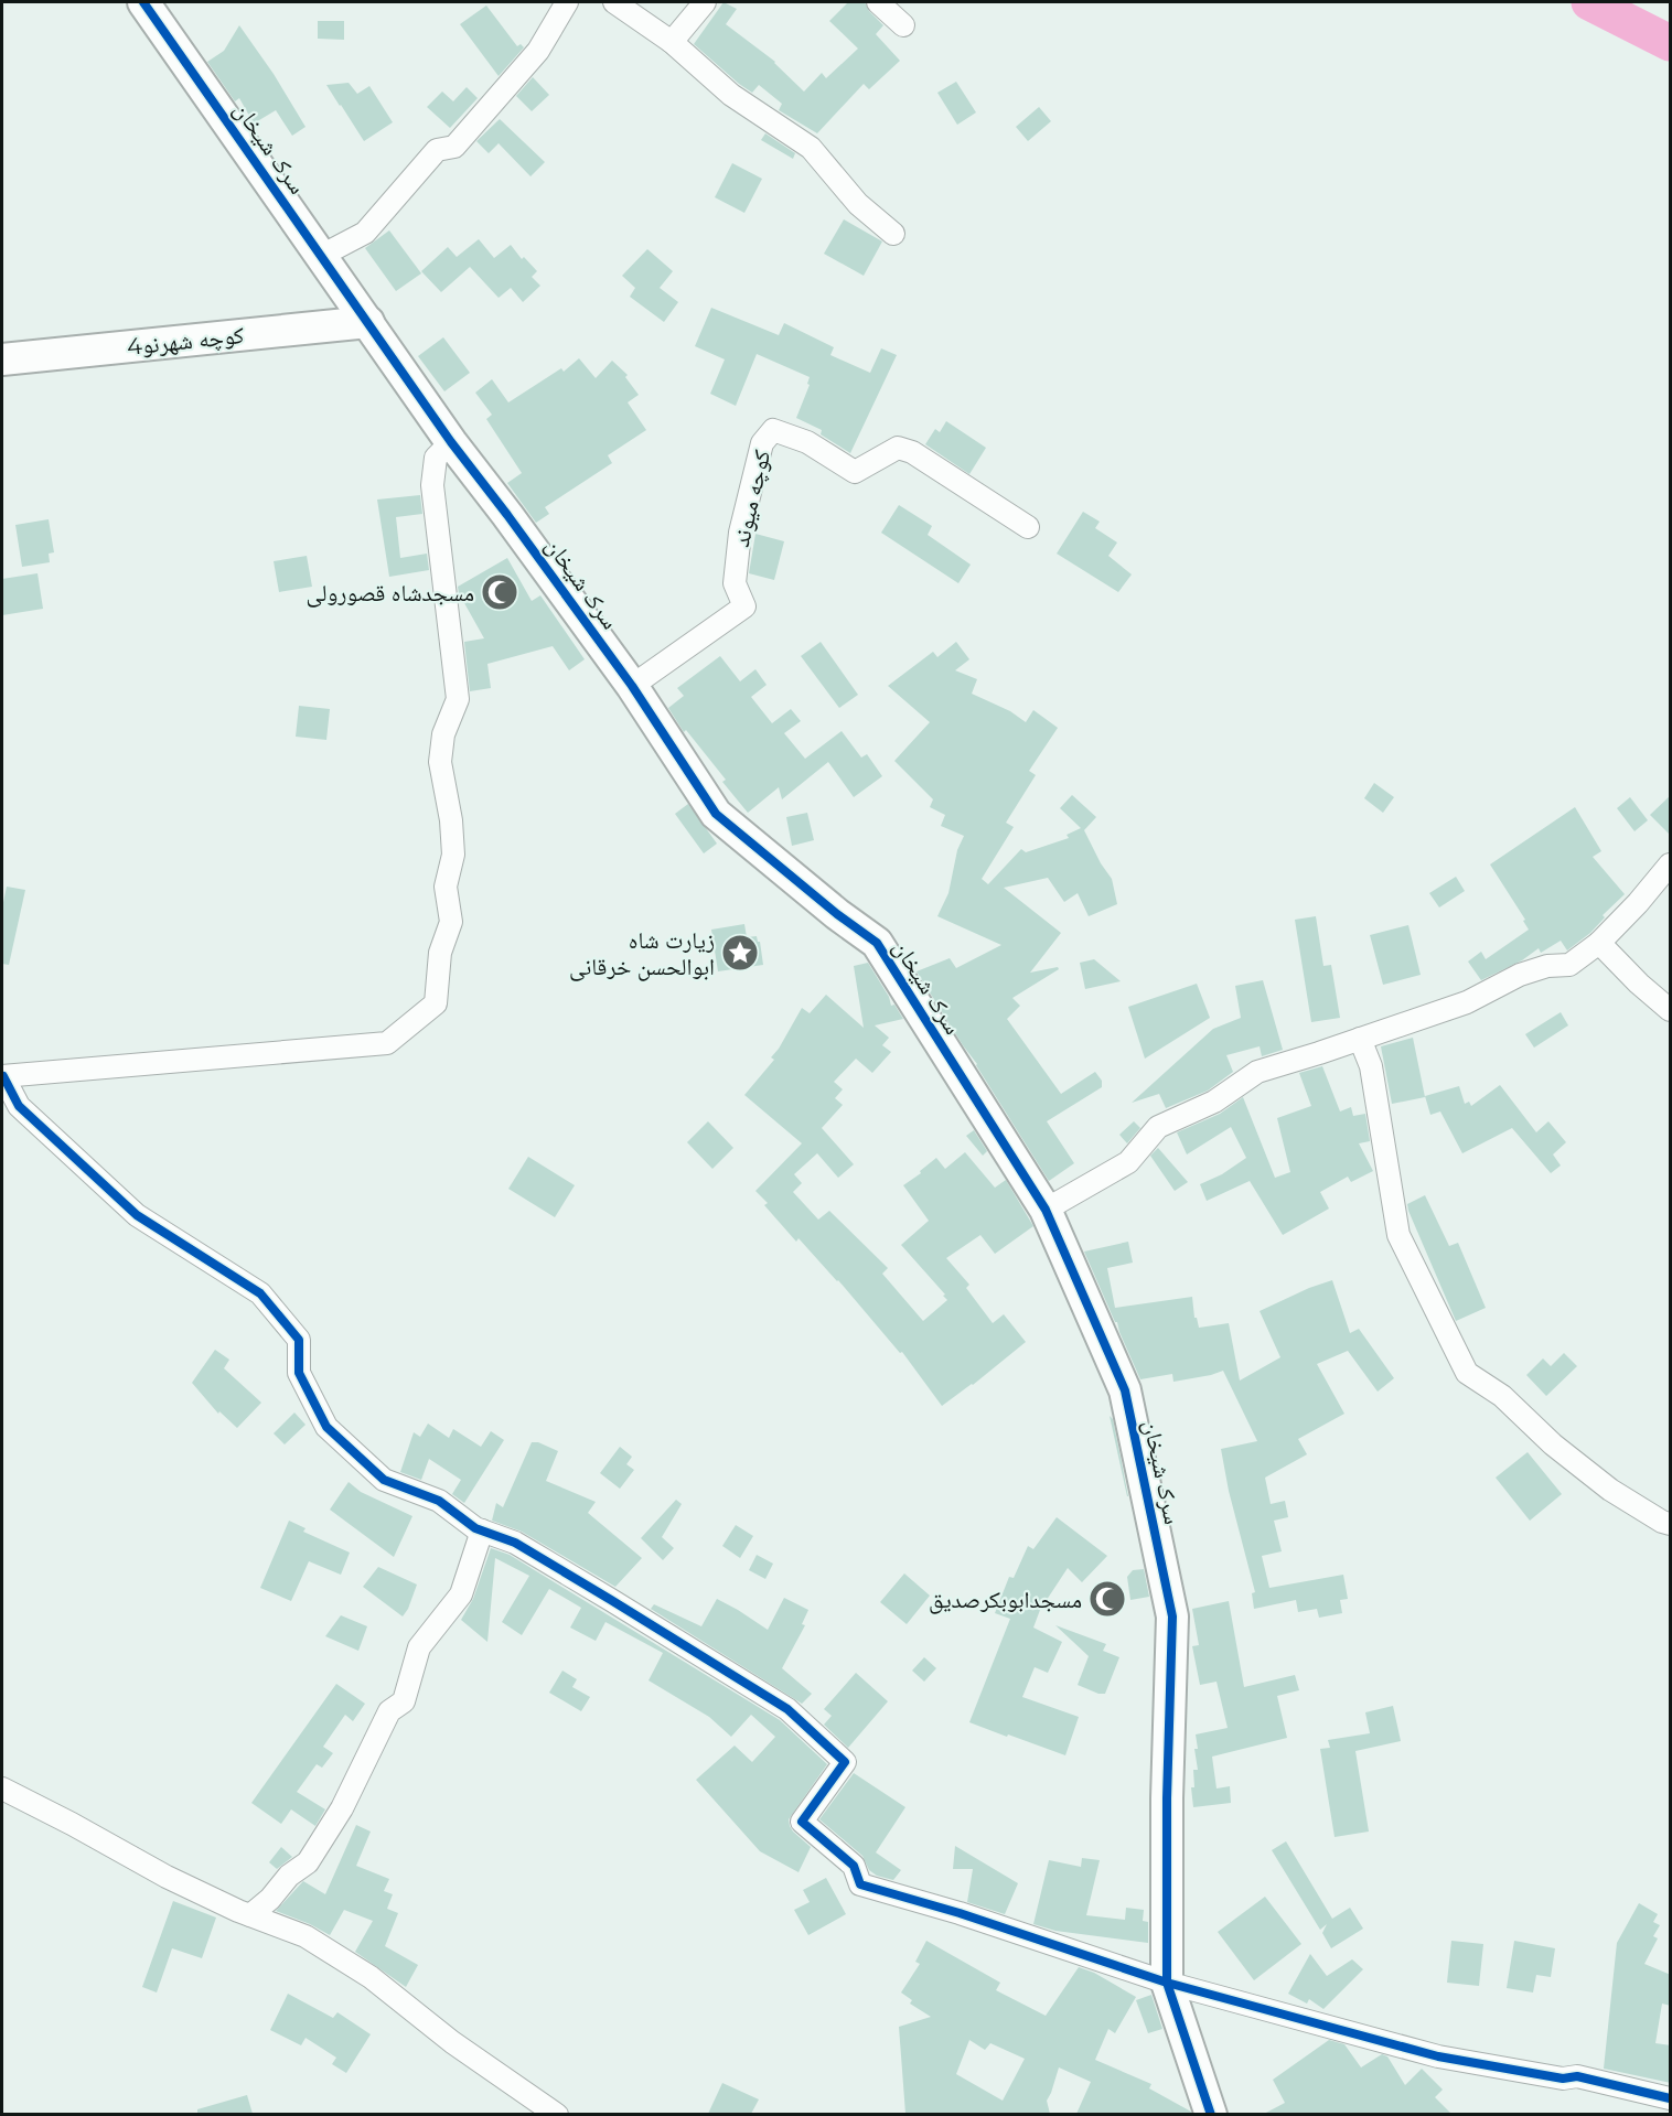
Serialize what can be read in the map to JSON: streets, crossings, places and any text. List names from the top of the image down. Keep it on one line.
{"streets":{"street":["سرک شیخان","کوچه شهرنو4","کوچه میوند"]},"crossings":[["سرک شیخان","کوچه شهرنو4"],["سرک شیخان","کوچه میوند"]],"places":{"mosque":["مسجدشاه قصورولی","مسجدابوبکرصدیق"],"place":["زیارت شاه ابوالحسن خرقانی"]}}
